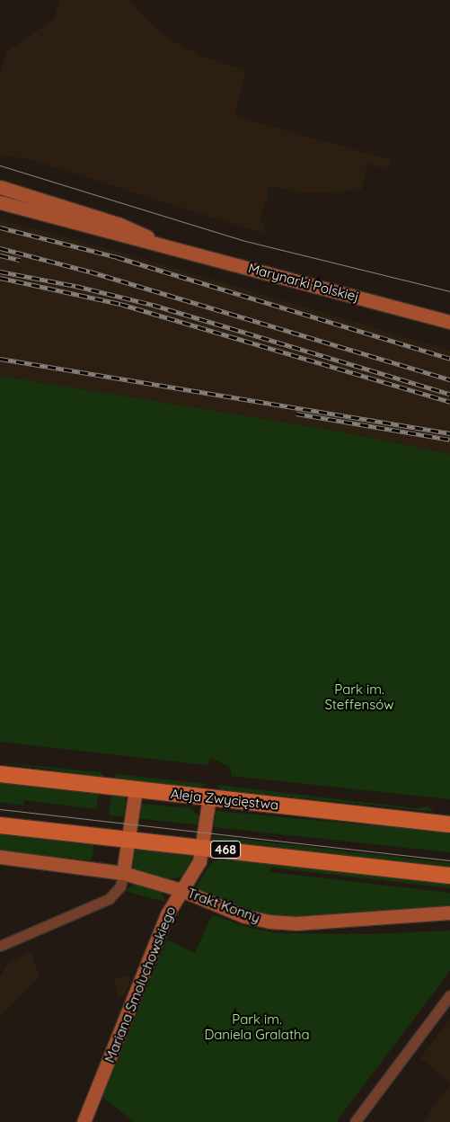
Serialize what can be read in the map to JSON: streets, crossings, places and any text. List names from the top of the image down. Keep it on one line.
{"streets":{"main road":["Aleja Zwycięstwa","468"],"street":["Marynarki Polskiej","Trakt Konny","Mariana Smoluchowskiego"]},"crossings":[["Aleja Zwycięstwa","Mariana Smoluchowskiego"],["468","Mariana Smoluchowskiego"],["Trakt Konny","Mariana Smoluchowskiego"]],"parks":["Park im. Steffensów","Park im. Daniela Gralatha"]}
